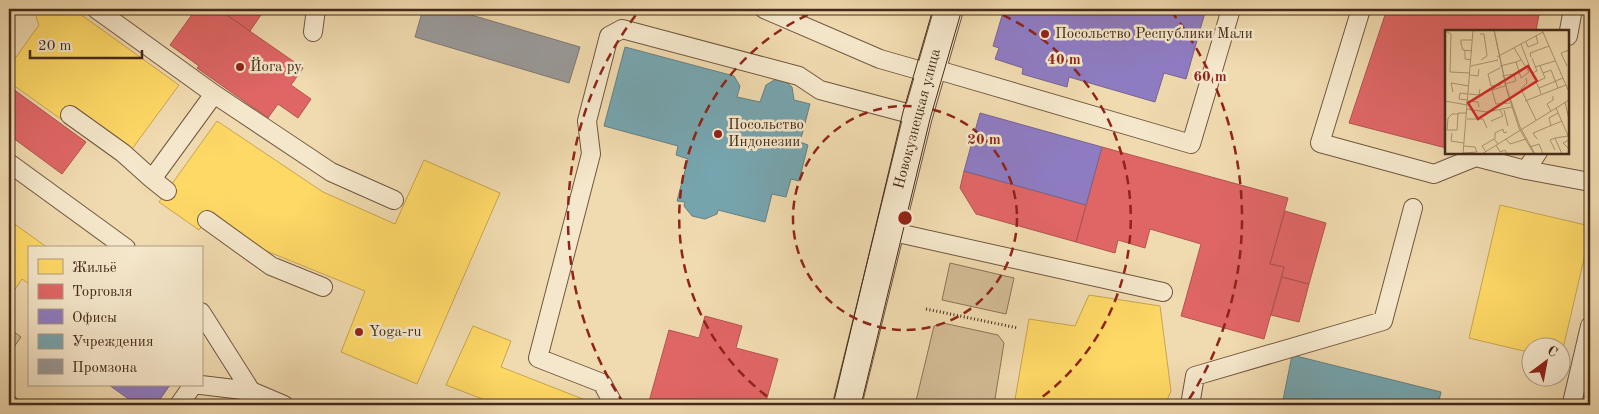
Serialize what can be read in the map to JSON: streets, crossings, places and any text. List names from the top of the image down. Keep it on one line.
{"streets":{"street":["Новокузнецкая улица"]},"places":["Посольство Республики Мали","Йога ру","Посольство Индонезии","Yoga-ru"],"legend":["Жильё","Торговля","Офисы","Учреждения","Промзона"],"scale_bar":"20 m","north":"top right","rings":["40 m","60 m","20 m"]}
